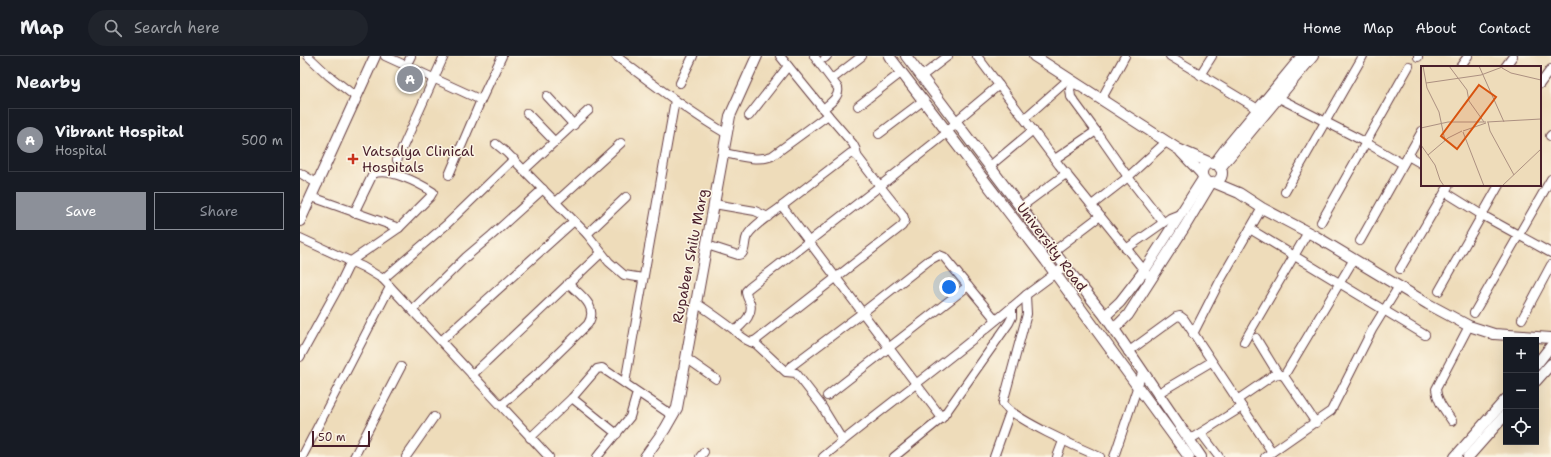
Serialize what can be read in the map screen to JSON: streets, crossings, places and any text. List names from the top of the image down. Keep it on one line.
{"streets":{"street":["University Road","Rupaben Shilu Marg"]},"places":{"health":["Vatsalya Clinical Hospitals"]},"scale_bar":"50 m","page":{"header":"Map","search":"Search here","nav":["Home","Map","About","Contact"],"heading":"Nearby","pins":"A","list":[{"mark":"A","name":"Vibrant Hospital","note":"Hospital","value":"500 m"}],"buttons":["Save","Share"],"map_buttons":["+","−"],"scale":"50 m"}}
